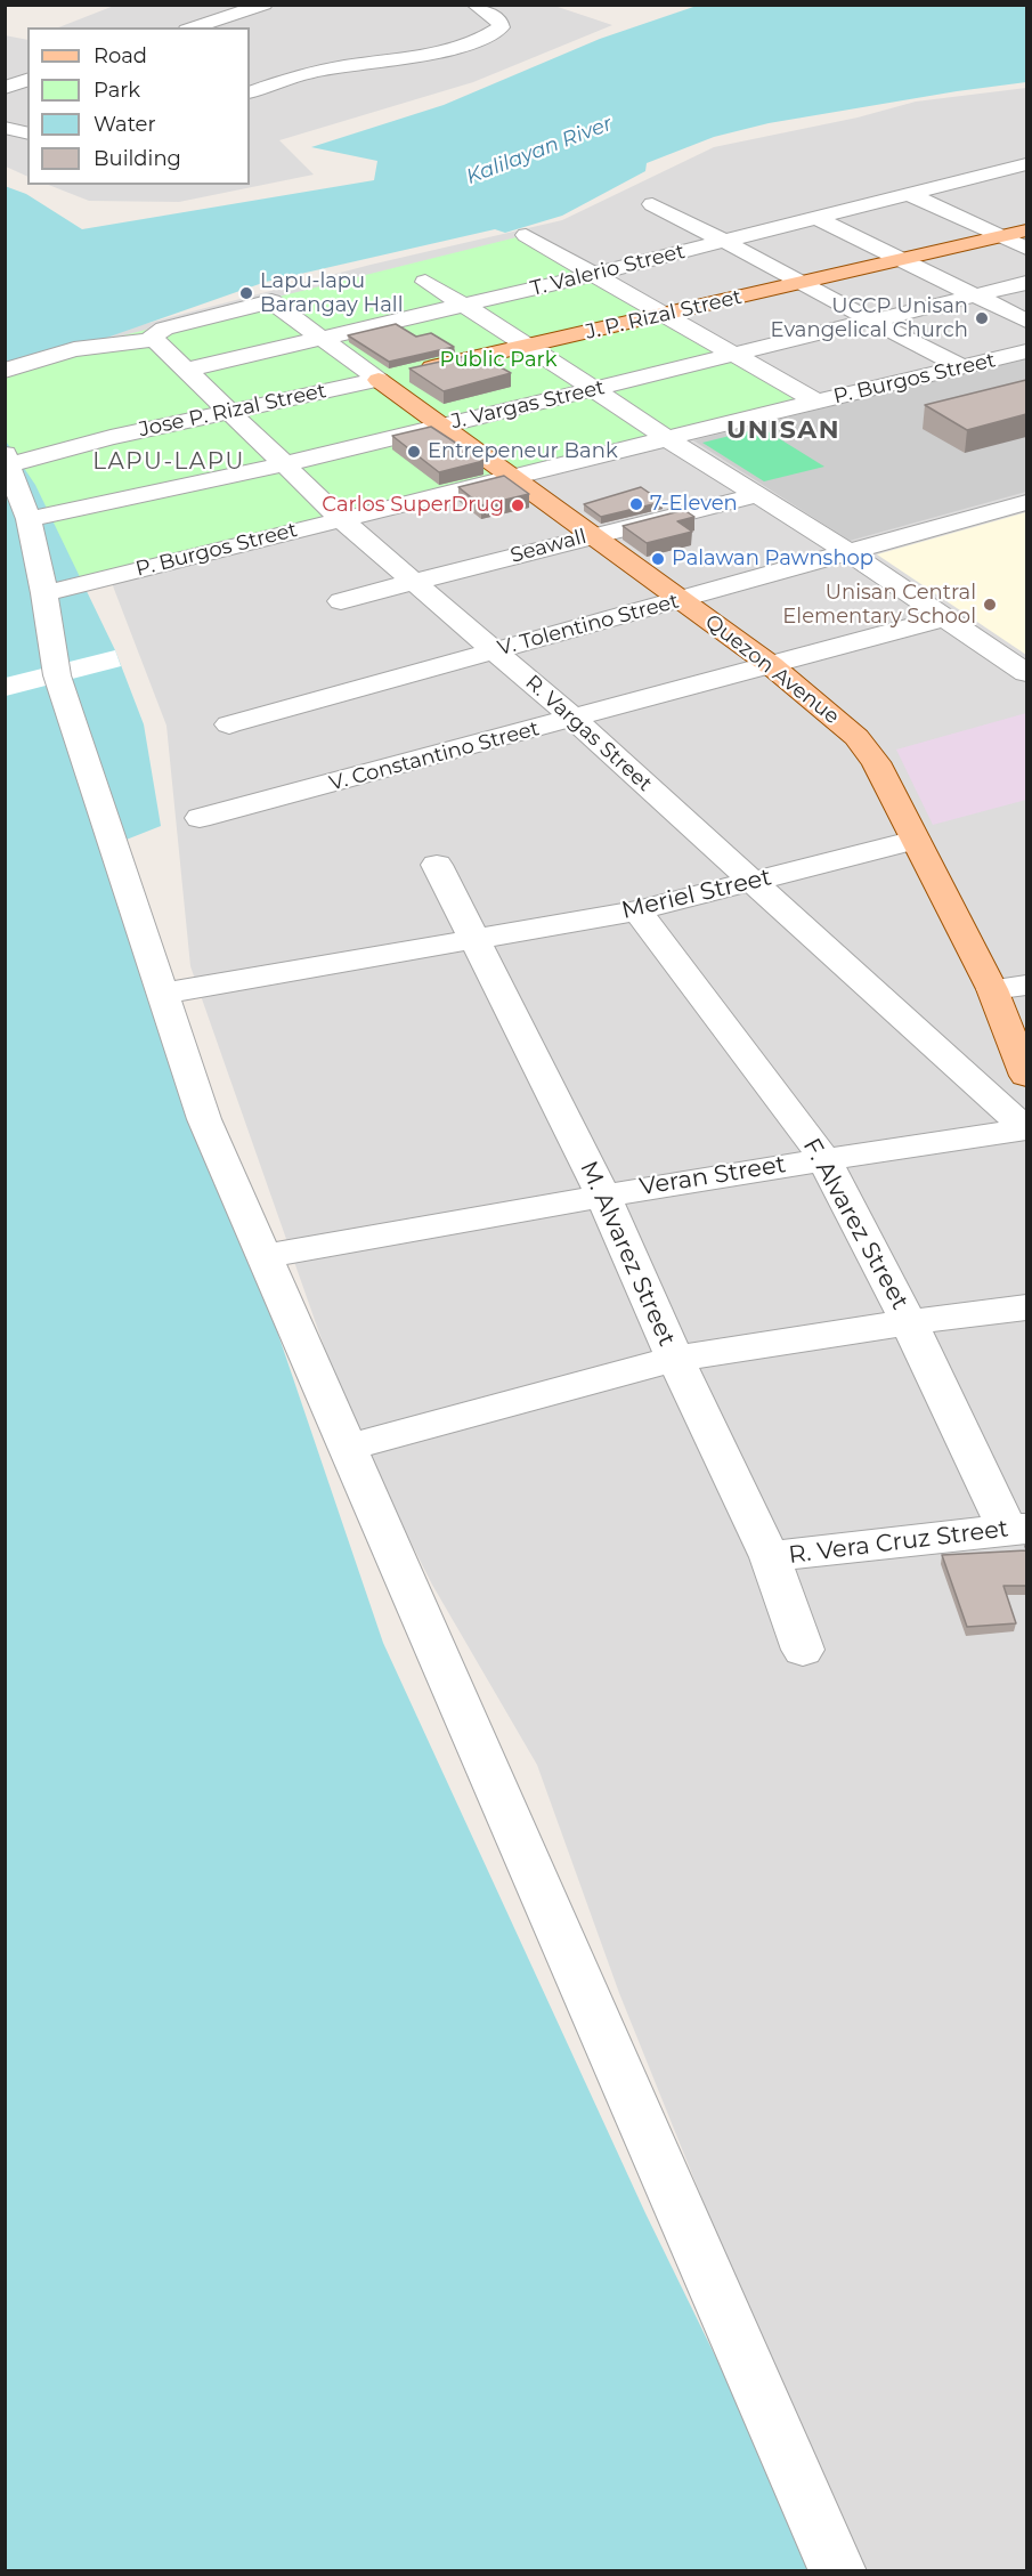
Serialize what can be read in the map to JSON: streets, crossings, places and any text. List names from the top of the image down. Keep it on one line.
{"streets":{"main road":["J. P. Rizal Street","Quezon Avenue"],"street":["T. Valerio Street","P. Burgos Street","J. Vargas Street","Jose P. Rizal Street","Seawall","V. Tolentino Street","R. Vargas Street","V. Constantino Street","Meriel Street","Veran Street","F. Alvarez Street","M. Alvarez Street","R. Vera Cruz Street"]},"crossings":[["T. Valerio Street","R. Vargas Street"],["J. P. Rizal Street","Jose P. Rizal Street"],["J. P. Rizal Street","Quezon Avenue"],["P. Burgos Street","Quezon Avenue"],["P. Burgos Street","R. Vargas Street"],["J. Vargas Street","Quezon Avenue"],["J. Vargas Street","R. Vargas Street"],["Jose P. Rizal Street","Quezon Avenue"],["Jose P. Rizal Street","R. Vargas Street"],["Seawall","Quezon Avenue"],["Seawall","R. Vargas Street"],["V. Tolentino Street","Quezon Avenue"],["V. Tolentino Street","R. Vargas Street"],["Quezon Avenue","V. Constantino Street"],["Quezon Avenue","Meriel Street"],["R. Vargas Street","V. Constantino Street"],["R. Vargas Street","Meriel Street"],["R. Vargas Street","Veran Street"],["Meriel Street","F. Alvarez Street"],["Meriel Street","M. Alvarez Street"],["Veran Street","F. Alvarez Street"],["Veran Street","M. Alvarez Street"],["F. Alvarez Street","R. Vera Cruz Street"],["M. Alvarez Street","R. Vera Cruz Street"]],"districts":["UNISAN","LAPU-LAPU"],"water":["Kalilayan River"],"parks":["Public Park"],"places":["Lapu-lapu Barangay Hall","UCCP Unisan Evangelical Church","Entrepeneur Bank","7-Eleven","Carlos SuperDrug","Palawan Pawnshop","Unisan Central Elementary School"],"legend":["Road","Park","Water","Building"]}
